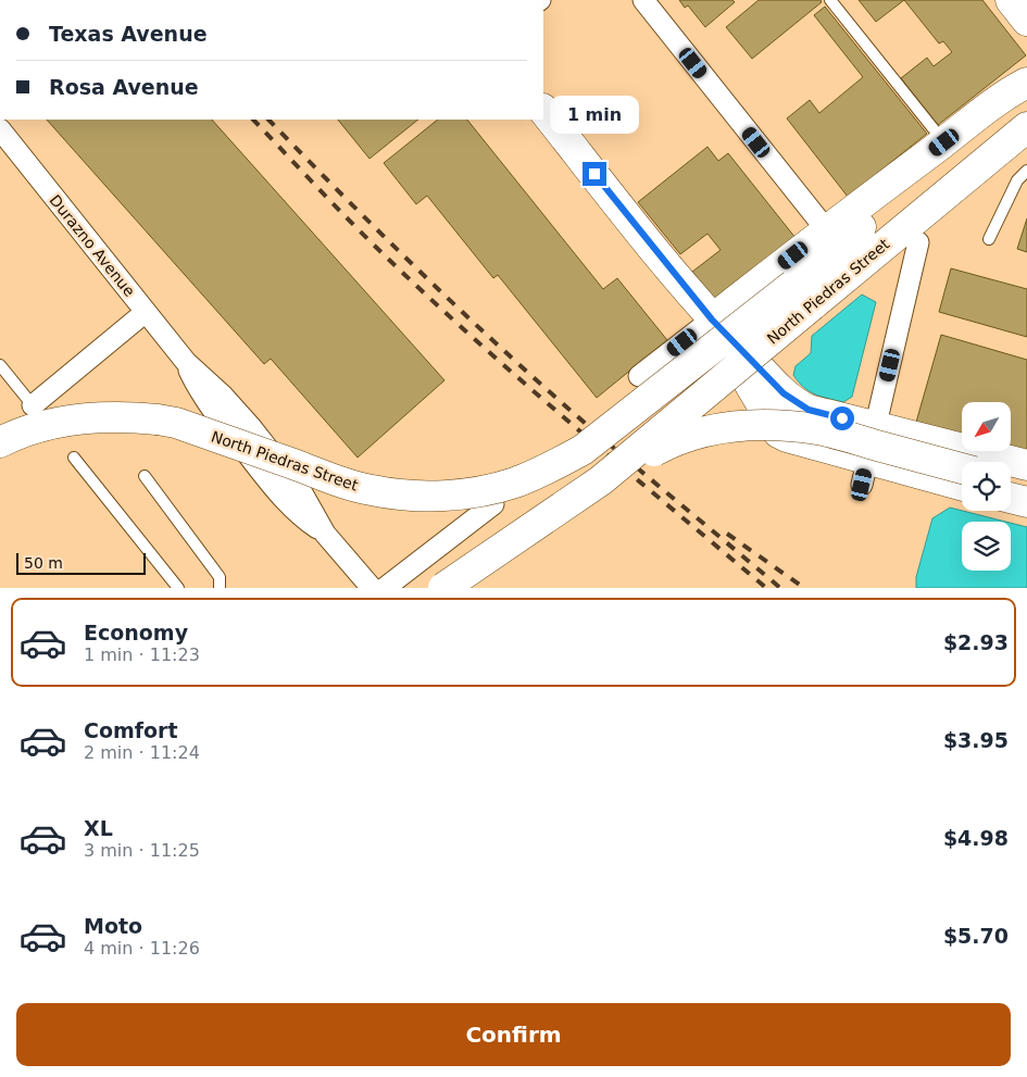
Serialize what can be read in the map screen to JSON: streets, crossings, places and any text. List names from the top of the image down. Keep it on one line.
{"streets":{"main road":["North Piedras Street"],"street":["Durazno Avenue"]},"scale_bar":"50 m","north":"bottom left","page":{"banner":["Texas Avenue","Rosa Avenue"],"bubble":"1 min","scale":"50 m","list":[{"name":"Economy","note":"1 min · 11:23","value":"$2.93"},{"name":"Comfort","note":"2 min · 11:24","value":"$3.95"},{"name":"XL","note":"3 min · 11:25","value":"$4.98"},{"name":"Moto","note":"4 min · 11:26","value":"$5.70"}],"buttons":"Confirm"}}
